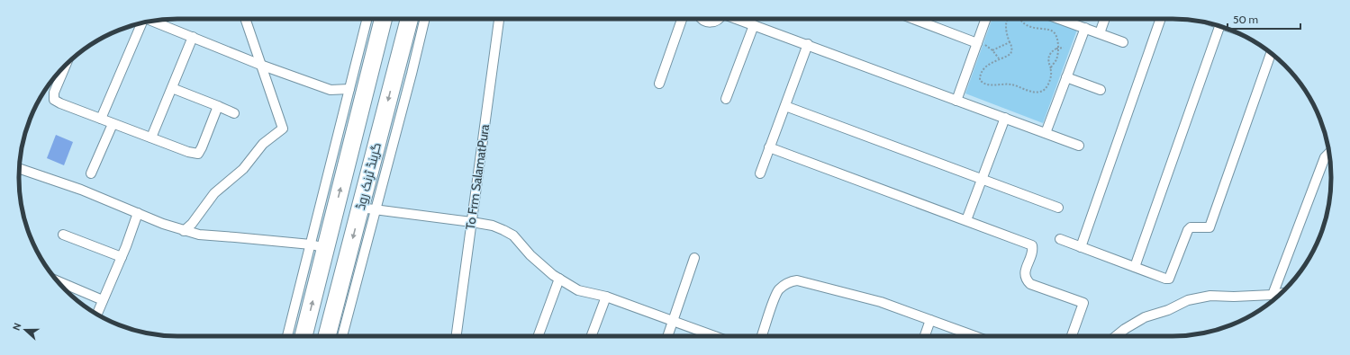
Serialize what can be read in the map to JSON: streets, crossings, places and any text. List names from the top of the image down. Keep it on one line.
{"streets":{"highway":["گرینڈ ٹرنک روڈ"],"street":["To Frm SalamatPura"]},"scale_bar":"50 m","north":"left"}
